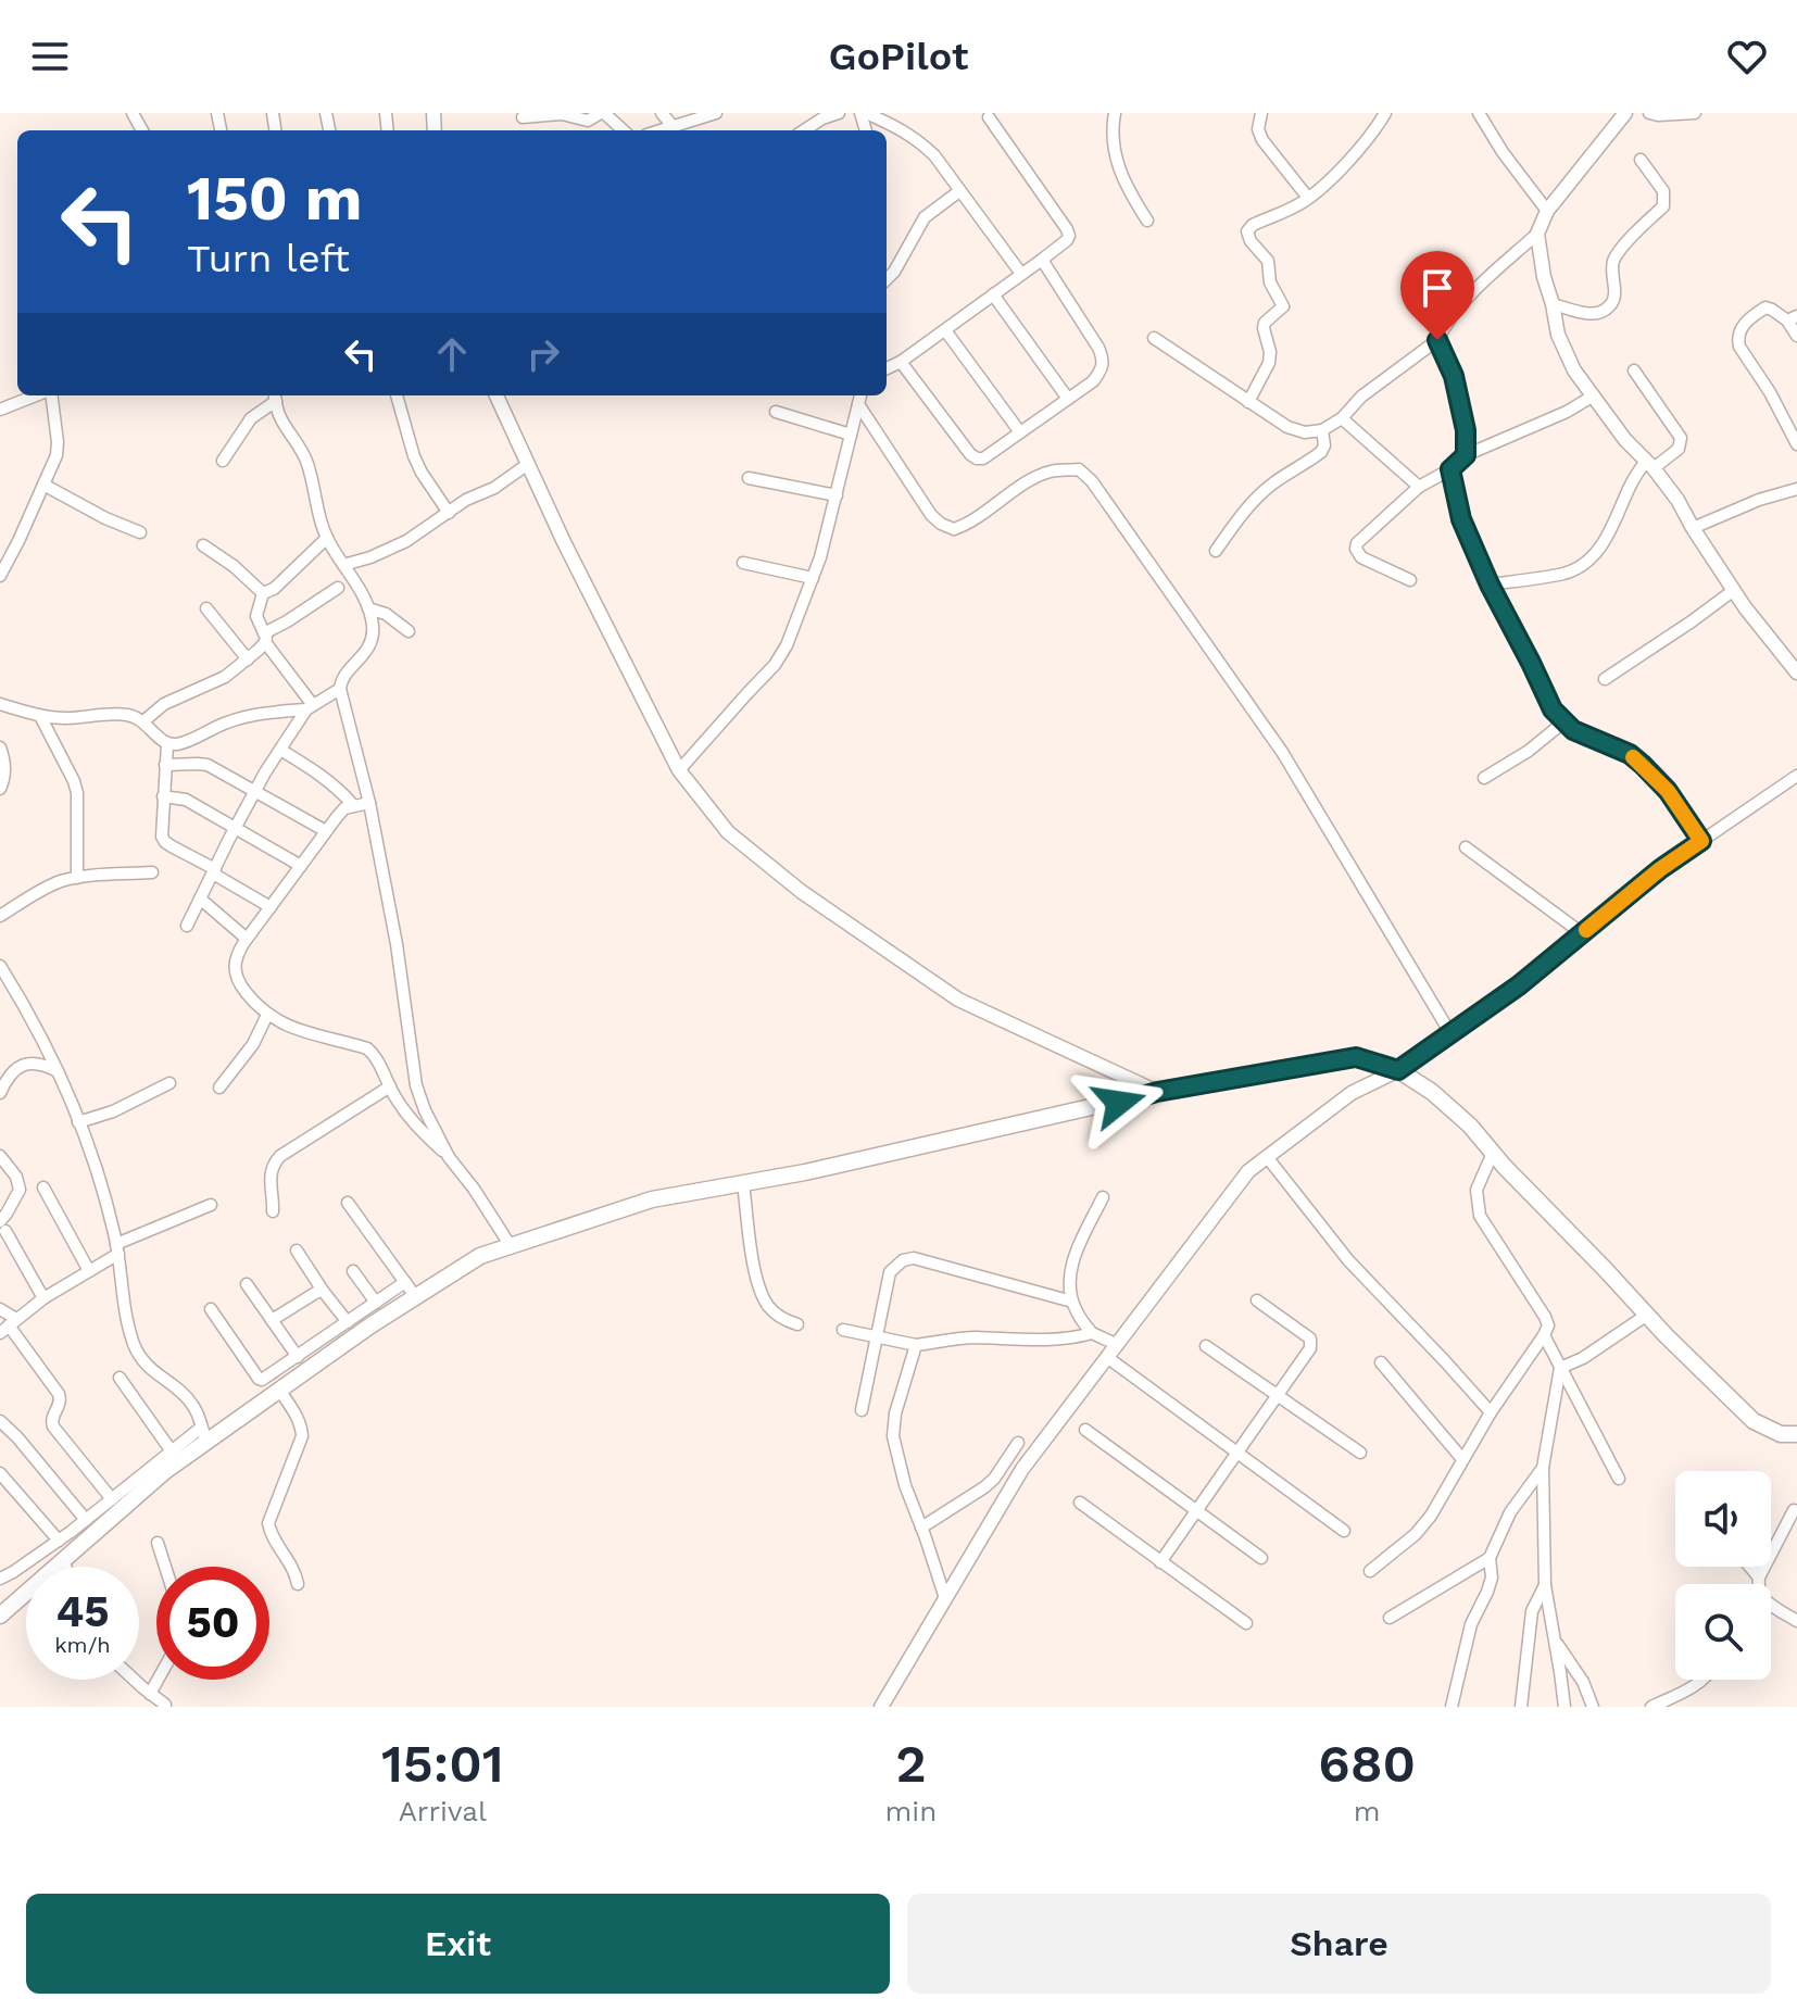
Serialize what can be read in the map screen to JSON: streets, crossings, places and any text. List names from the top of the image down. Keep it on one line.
{"page":{"header":"GoPilot","turn":["150 m","Turn left"],"speed":"45 km/h","limit":"50","eta":["15:01","Arrival","2","min","680","m"],"buttons":["Exit","Share"]}}
